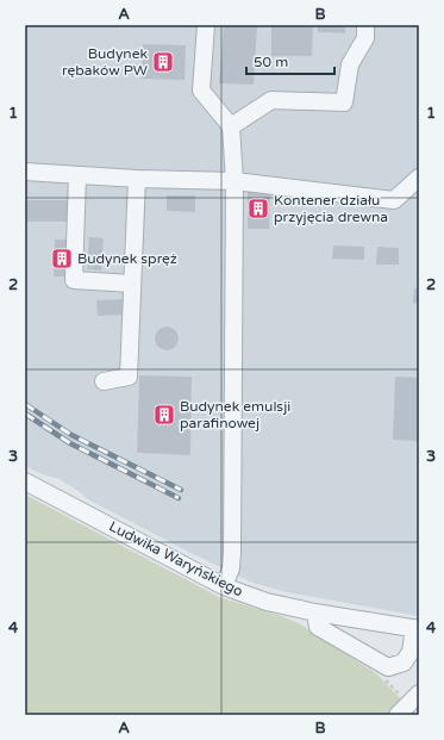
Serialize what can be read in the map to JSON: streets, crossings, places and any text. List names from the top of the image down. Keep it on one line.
{"streets":{"street":["Ludwika Waryńskiego"]},"places":{"building":["Budynek rębaków PW","Kontener działu przyjęcia drewna","Budynek spręż","Budynek emulsji parafinowej"]},"scale_bar":"50 m","grid":{"columns":["A","B"],"rows":["1","2","3","4"]}}
